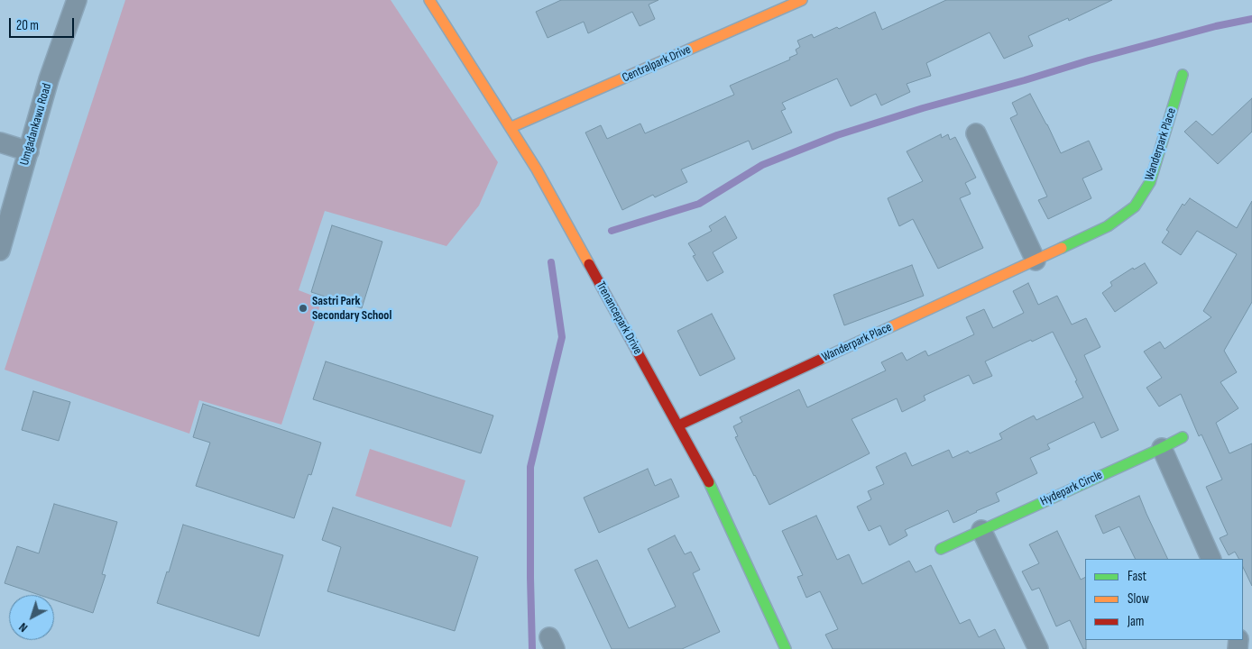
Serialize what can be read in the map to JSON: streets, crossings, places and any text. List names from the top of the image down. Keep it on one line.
{"streets":{"street":["Centralpark Drive","Umgadankawu Road","Wanderpark Place","Trenancepark Drive","Hydepark Circle"]},"crossings":[["Centralpark Drive","Trenancepark Drive"],["Wanderpark Place","Trenancepark Drive"]],"places":["Sastri Park Secondary School"],"legend":["Fast","Slow","Jam"],"scale_bar":"20 m","north":"bottom left"}
